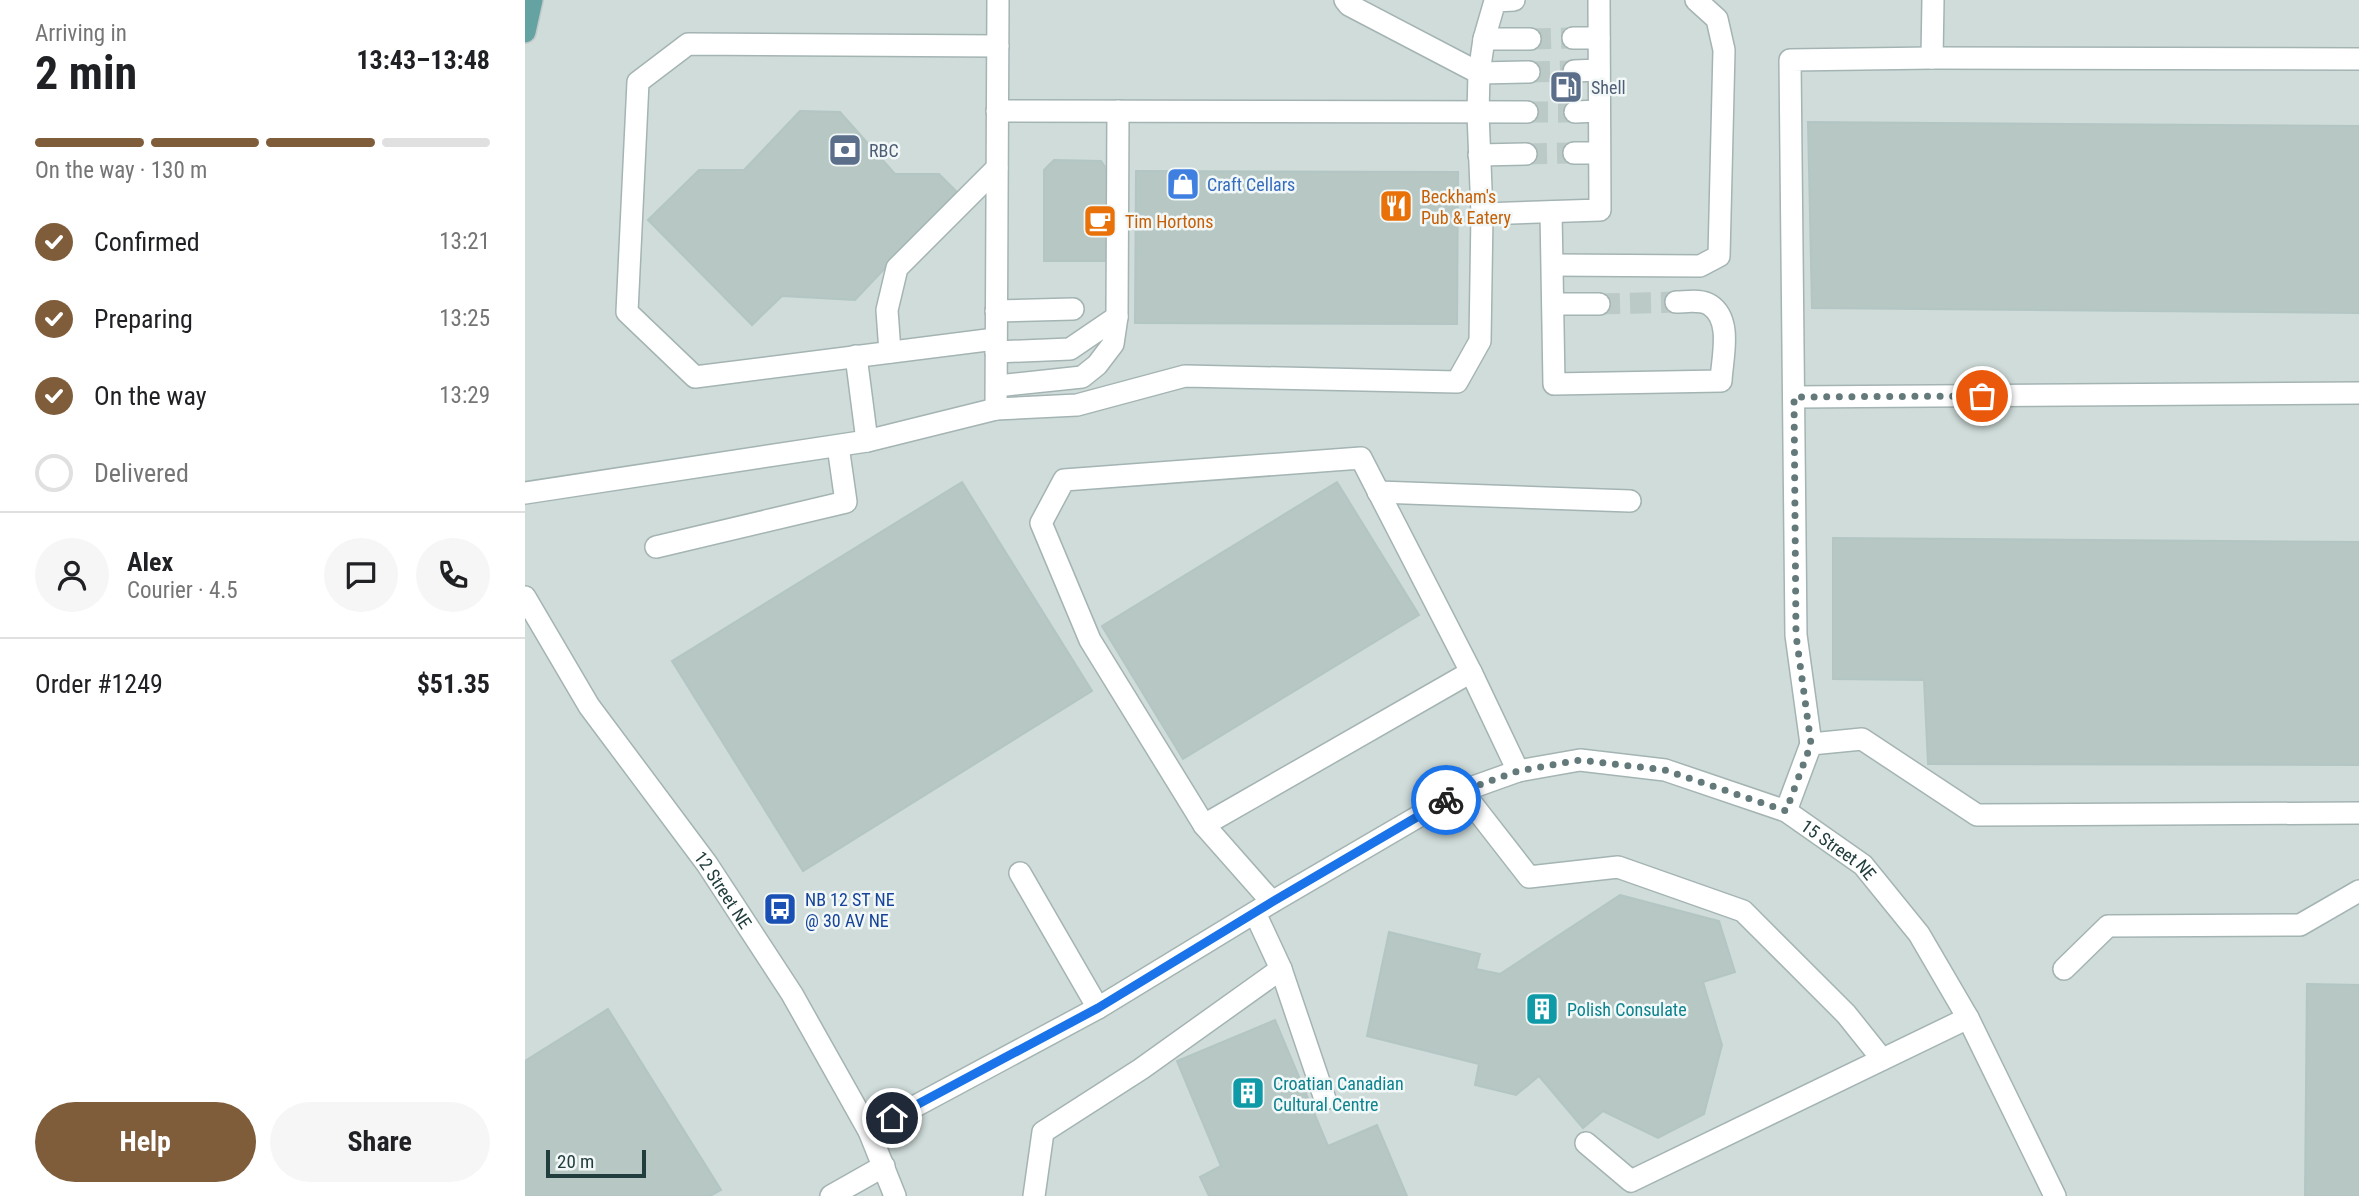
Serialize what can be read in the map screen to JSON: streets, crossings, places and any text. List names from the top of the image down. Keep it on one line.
{"streets":{"street":["15 Street NE","12 Street NE"]},"crossings":[["15 Street NE","12 Street NE"]],"places":{"fuel station":["Shell"],"bank":["RBC"],"shop":["Craft Cellars"],"restaurant":["Beckham's Pub & Eatery"],"cafe":["Tim Hortons"],"bus stop":["NB 12 ST NE @ 30 AV NE"],"building":["Polish Consulate","Croatian Canadian Cultural Centre"]},"scale_bar":"20 m","page":{"heading":["2 min","Arriving in","13:43–13:48"],"panel":["Alex","Courier · 4.5","Order #1249","$51.35"],"bar":"On the way · 130 m","list":[["Confirmed","13:21"],["Preparing","13:25"],["On the way","13:29"],"Delivered"],"buttons":["Help","Share"],"scale":"20 m"}}
